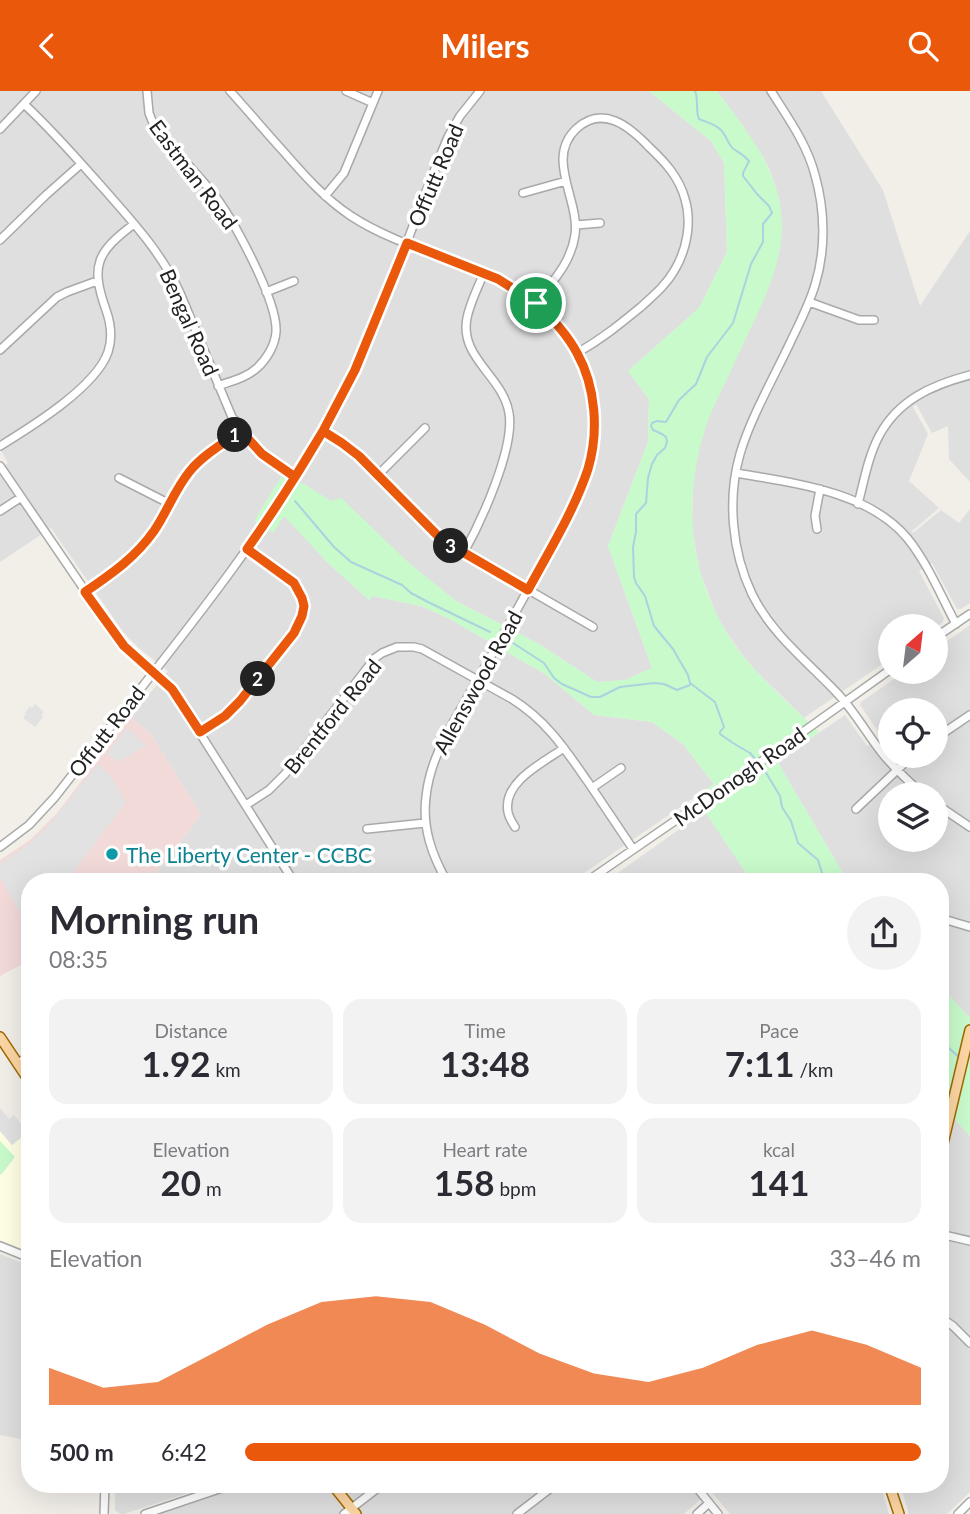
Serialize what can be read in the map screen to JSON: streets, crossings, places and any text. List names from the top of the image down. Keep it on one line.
{"streets":{"street":["Eastman Road","Offutt Road","Bengal Road","Allenswood Road","Brentford Road","McDonogh Road"]},"crossings":[["Eastman Road","Bengal Road"],["Offutt Road","Bengal Road"],["Offutt Road","Allenswood Road"],["Allenswood Road","Brentford Road"],["Brentford Road","McDonogh Road"]],"places":["The Liberty Center - CCBC"],"north":"top right","page":{"header":"Milers","pins":["1","3","2"],"heading":["Morning run","08:35"],"stats":[["Distance","1.92 km"],["Time","13:48"],["Pace","7:11 /km"],["Elevation","20 m"],["Heart rate","158 bpm"],["kcal","141"]],"chart":["Elevation","33–46 m"],"list":[{"name":"500 m","note":"6:42"}]}}
